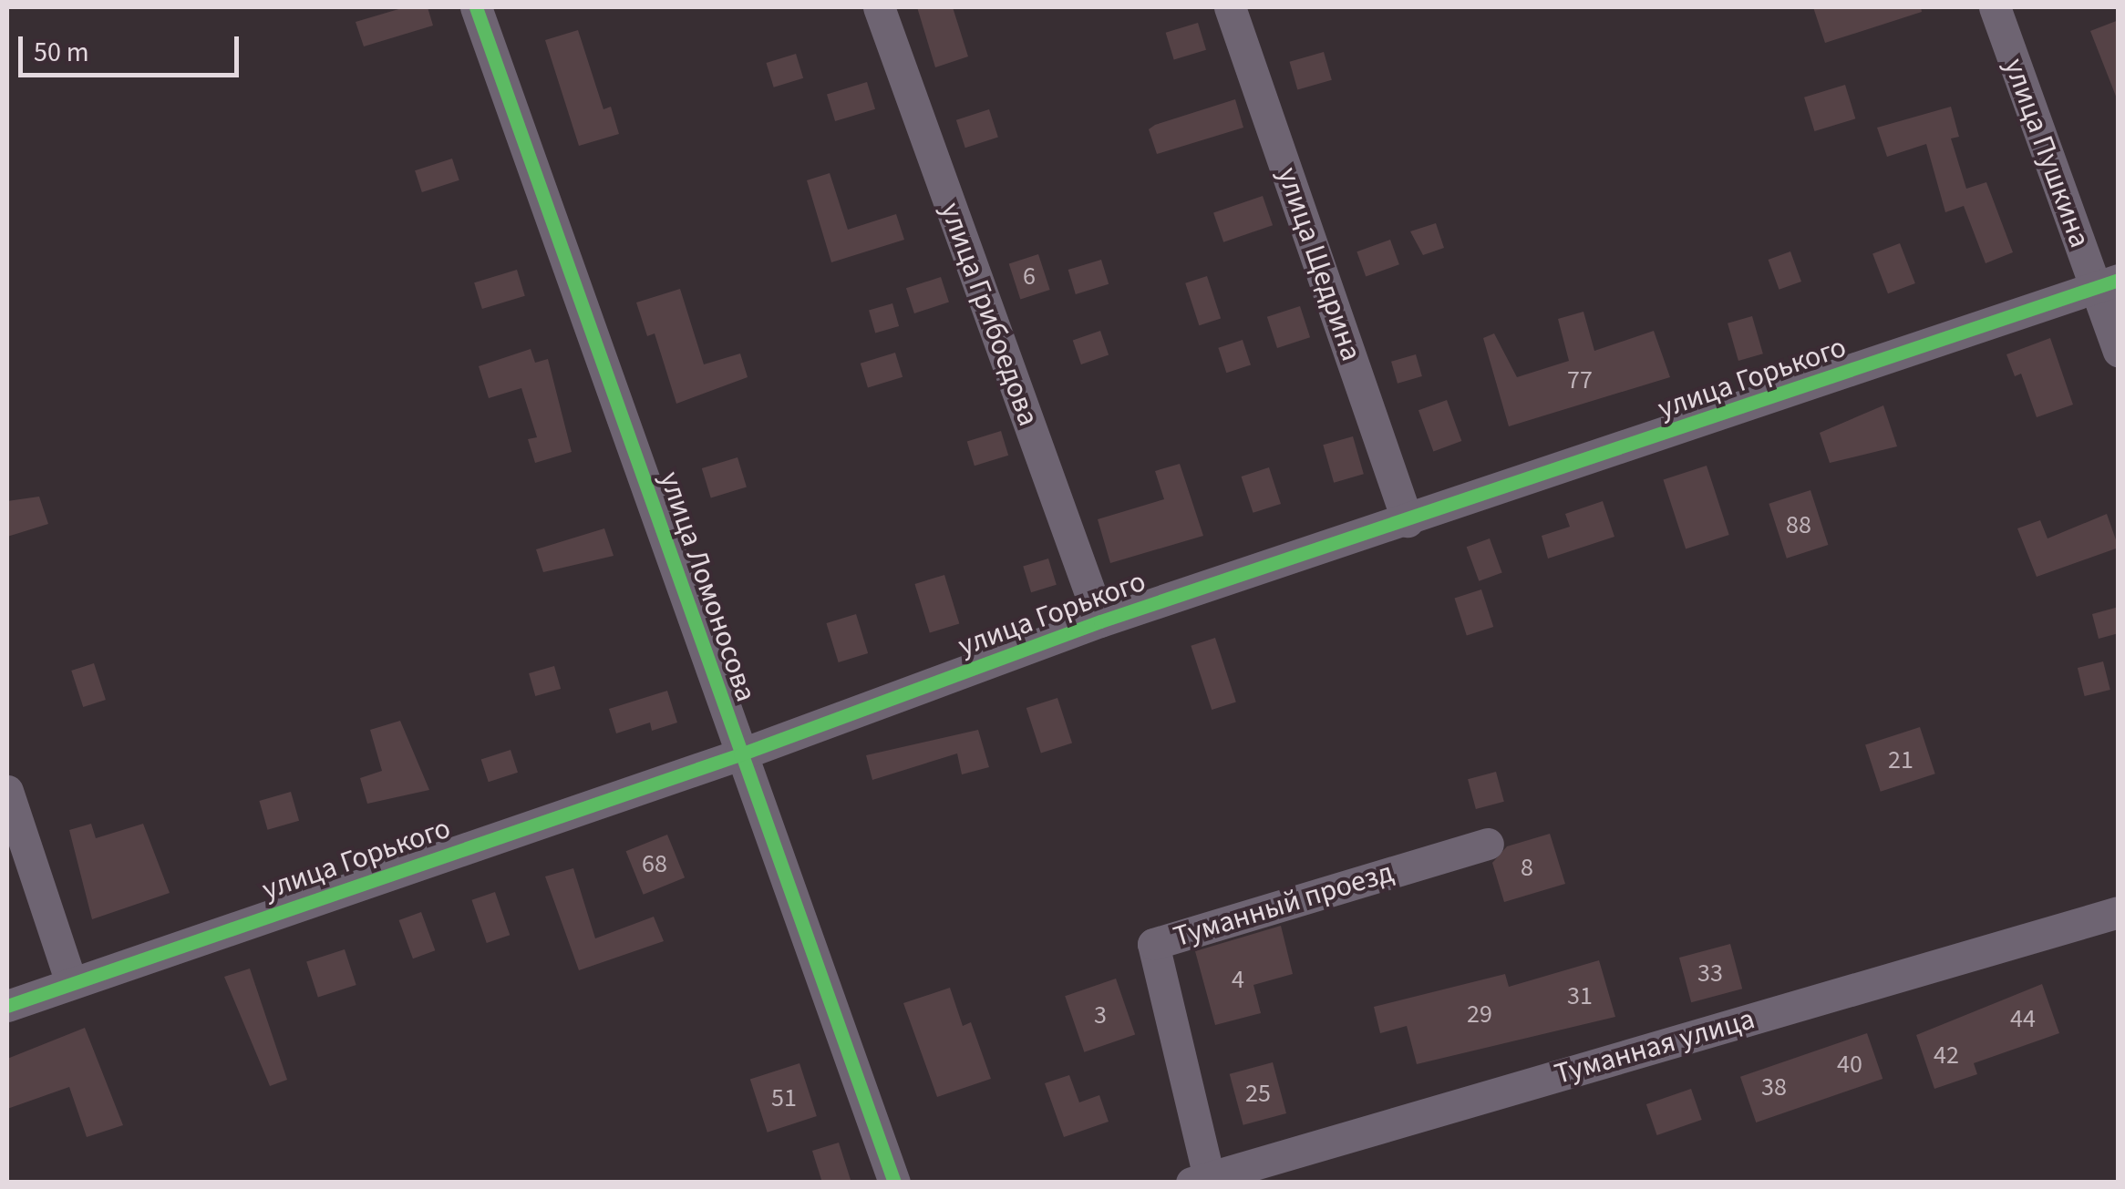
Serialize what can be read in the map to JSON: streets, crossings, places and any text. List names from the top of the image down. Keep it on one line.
{"streets":{"street":["улица Пушкина","улица Щедрина","улица Грибоедова","улица Горького","улица Ломоносова","Туманный проезд","Туманная улица"]},"crossings":[["улица Пушкина","улица Горького"],["улица Щедрина","улица Горького"],["улица Грибоедова","улица Горького"],["улица Горького","улица Ломоносова"],["Туманный проезд","Туманная улица"]],"house_numbers":["6","77","88","21","68","8","33","4","31","29","3","44","42","40","38","25","51"],"scale_bar":"50 m"}
